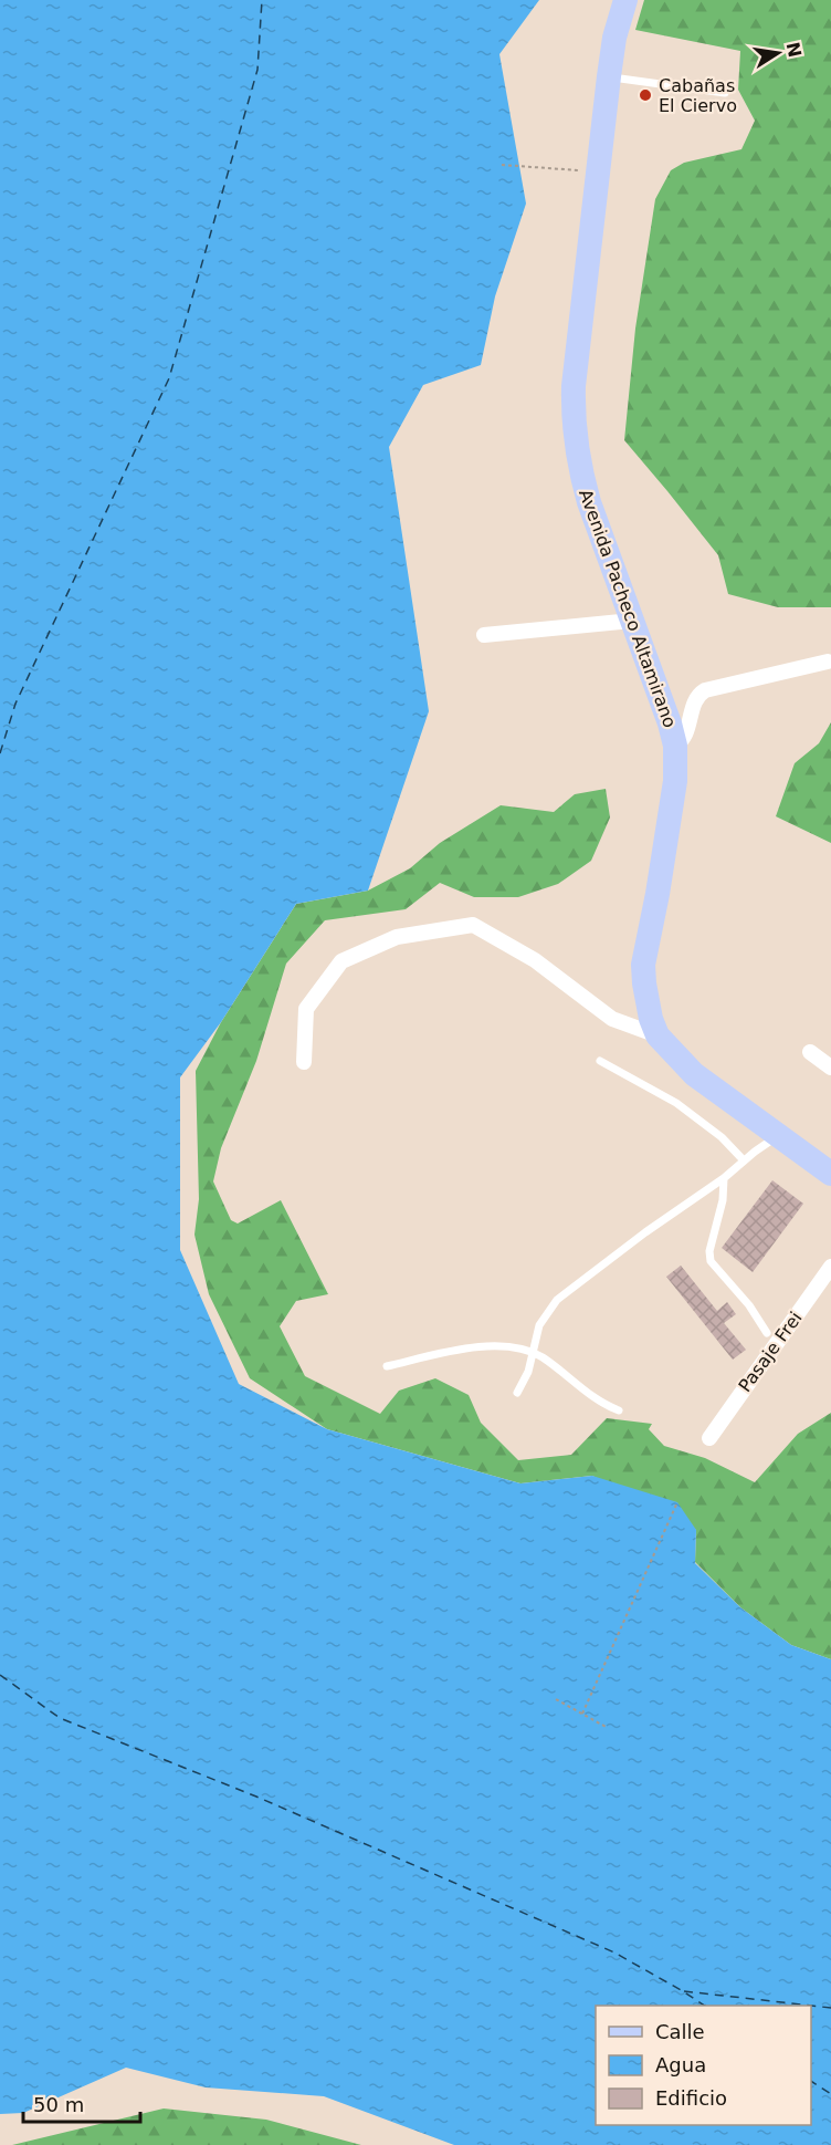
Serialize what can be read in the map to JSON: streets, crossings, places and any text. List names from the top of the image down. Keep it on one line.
{"streets":{"main road":["Avenida Pacheco Altamirano"],"street":["Pasaje Frei"]},"places":["Cabañas El Ciervo"],"legend":["Calle","Agua","Edificio"],"scale_bar":"50 m","north":"right"}
